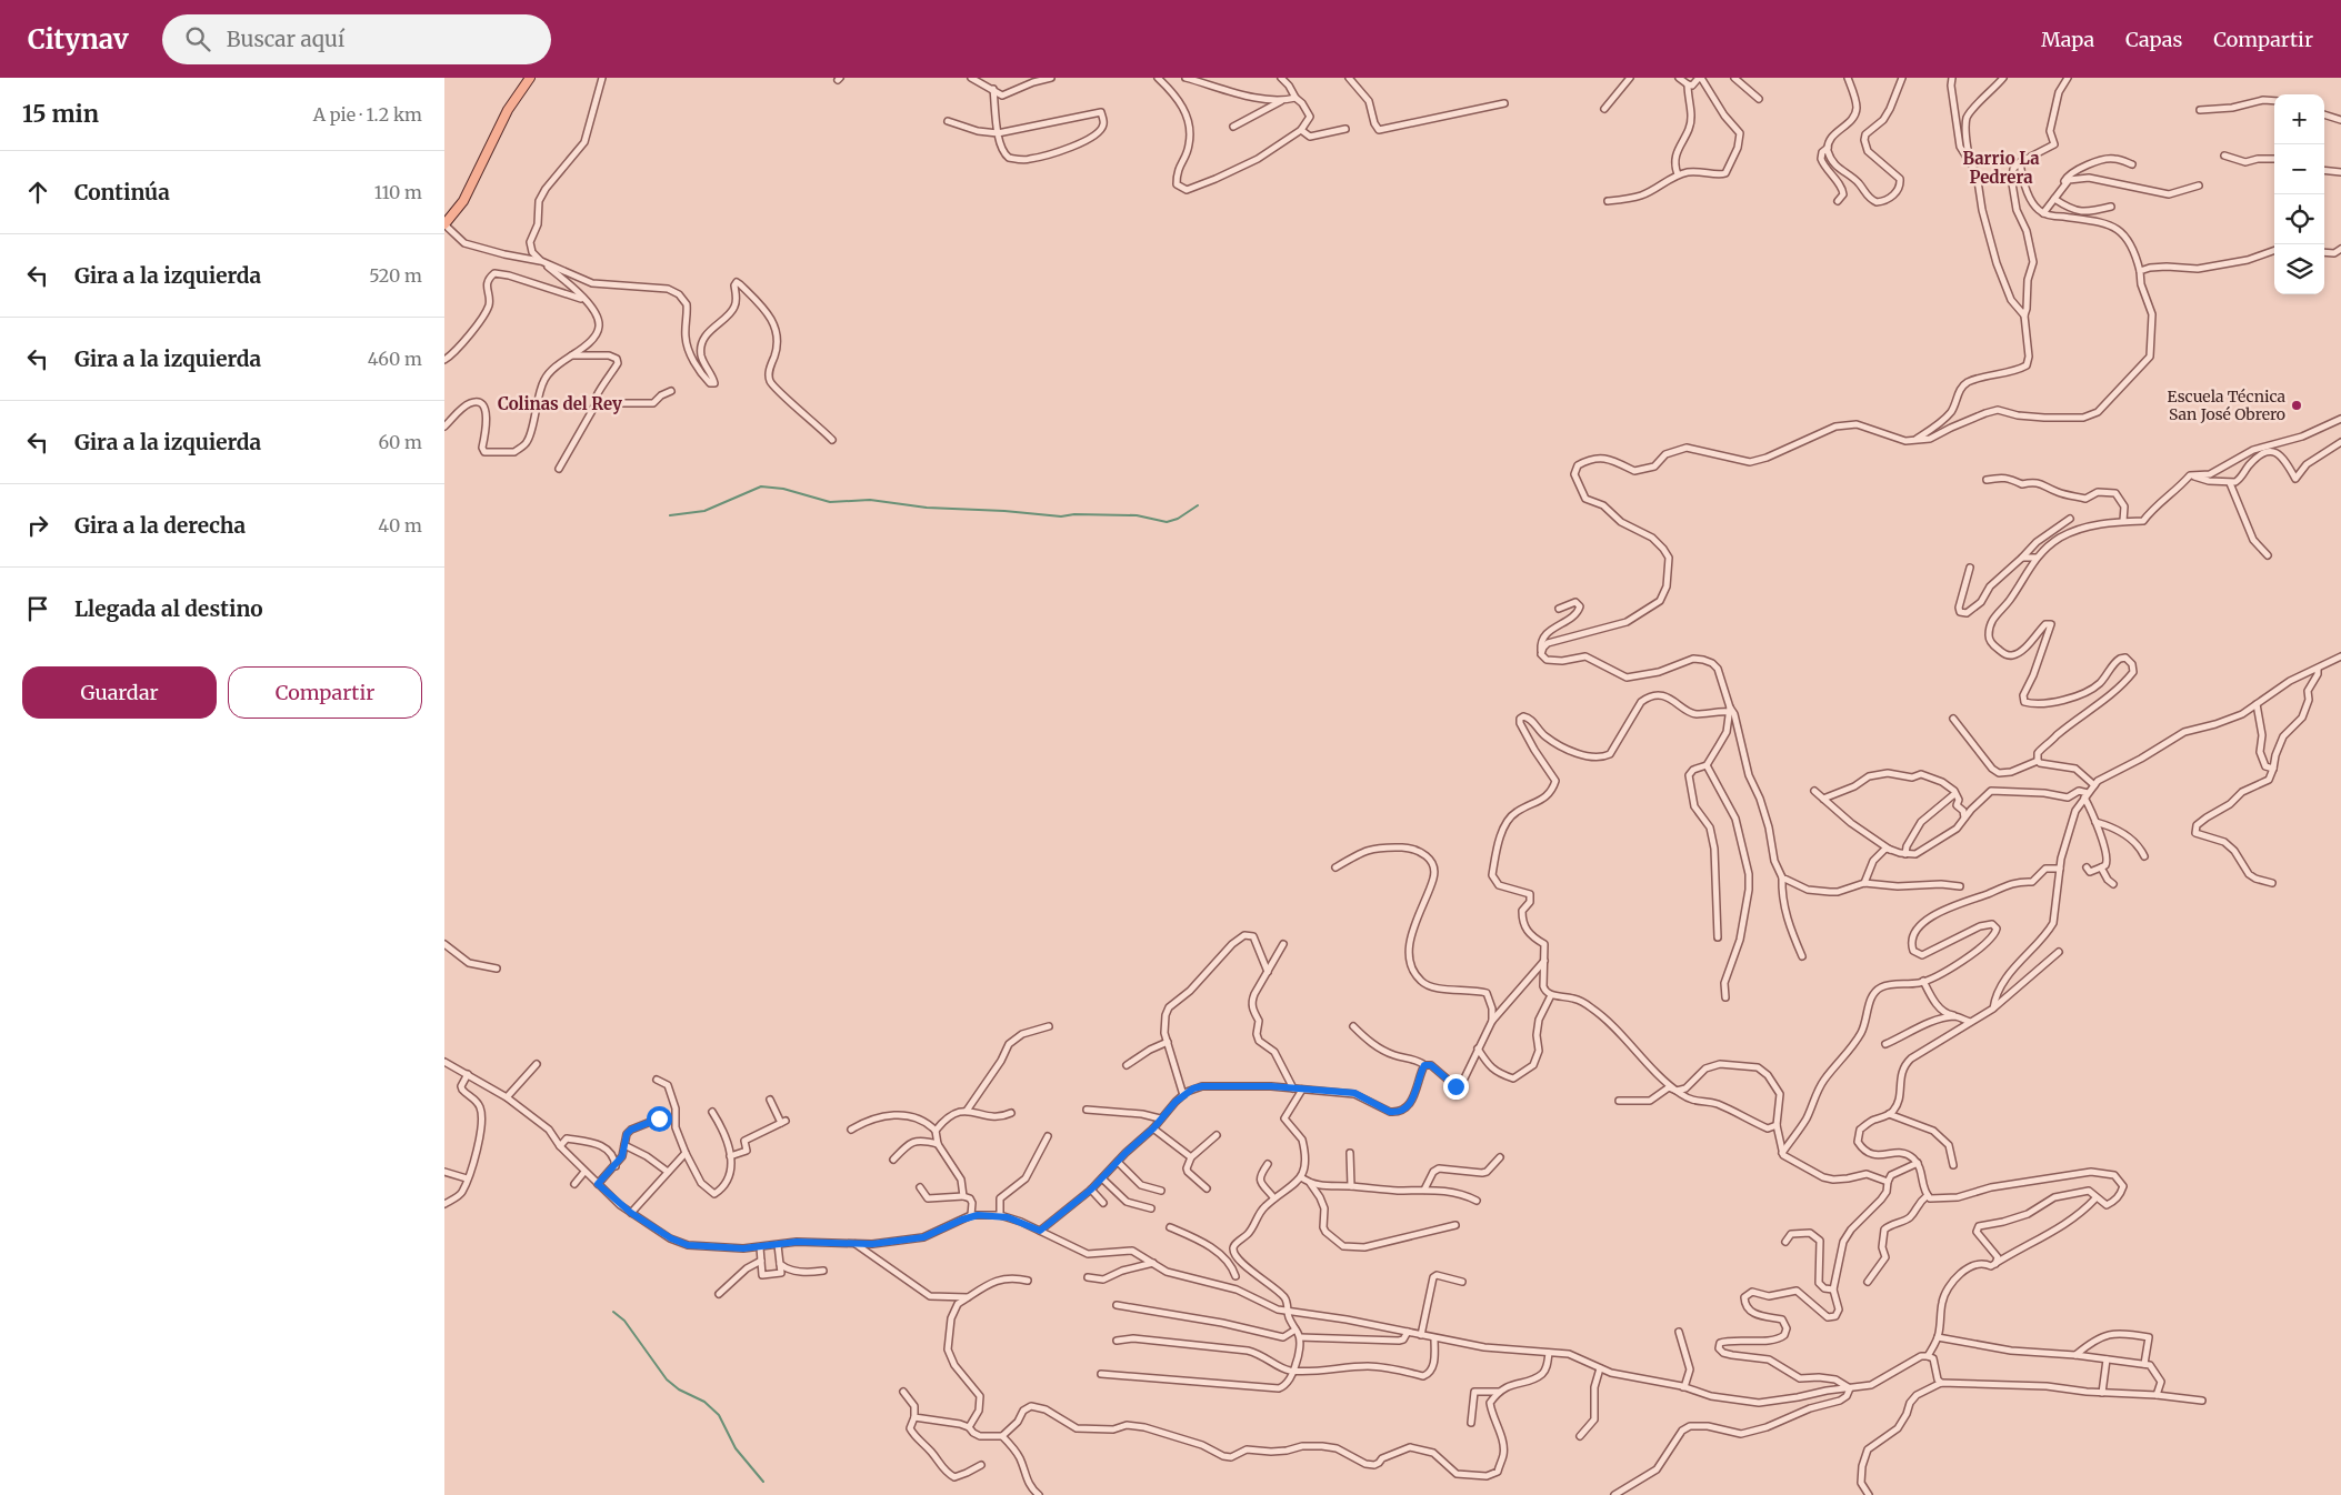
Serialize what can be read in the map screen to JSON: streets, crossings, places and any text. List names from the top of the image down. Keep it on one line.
{"districts":["Barrio La Pedrera","Colinas del Rey"],"places":["Escuela Técnica San José Obrero"],"page":{"header":"Citynav","search":"Buscar aquí","nav":["Mapa","Capas","Compartir"],"heading":["15 min","A pie · 1.2 km"],"map_buttons":["+","−"],"list":[["Continúa","110 m"],["Gira a la izquierda","520 m"],["Gira a la izquierda","460 m"],["Gira a la izquierda","60 m"],["Gira a la derecha","40 m"],"Llegada al destino"],"buttons":["Guardar","Compartir"]}}
